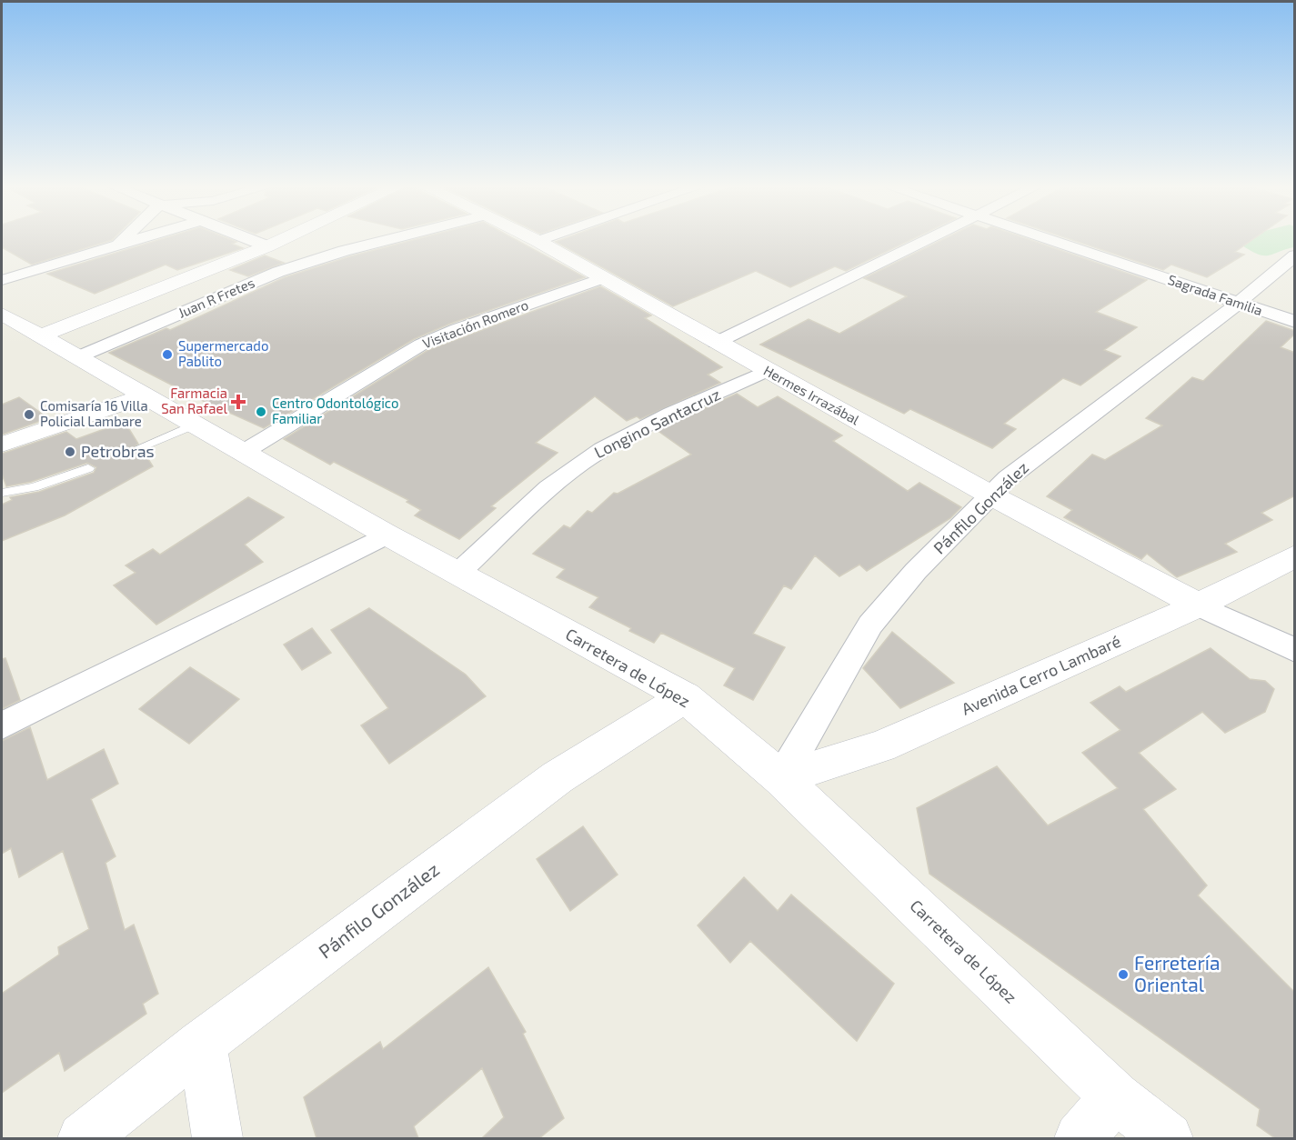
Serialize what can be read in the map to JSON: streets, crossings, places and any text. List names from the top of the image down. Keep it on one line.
{"streets":{"street":["Sagrada Familia","Juan R Fretes","Visitación Romero","Hermes Irrazábal","Longino Santacruz","Pánfilo González","Carretera de López","Avenida Cerro Lambaré"]},"crossings":[["Sagrada Familia","Pánfilo González"],["Juan R Fretes","Carretera de López"],["Visitación Romero","Hermes Irrazábal"],["Visitación Romero","Carretera de López"],["Hermes Irrazábal","Longino Santacruz"],["Hermes Irrazábal","Pánfilo González"],["Hermes Irrazábal","Avenida Cerro Lambaré"],["Longino Santacruz","Carretera de López"],["Pánfilo González","Carretera de López"],["Pánfilo González","Avenida Cerro Lambaré"],["Carretera de López","Avenida Cerro Lambaré"]],"places":{"other":["Supermercado Pablito","Centro Odontológico Familiar","Comisaría 16 Villa Policial Lambare","Petrobras","Ferretería Oriental"],"health":["Farmacia San Rafael"]}}
